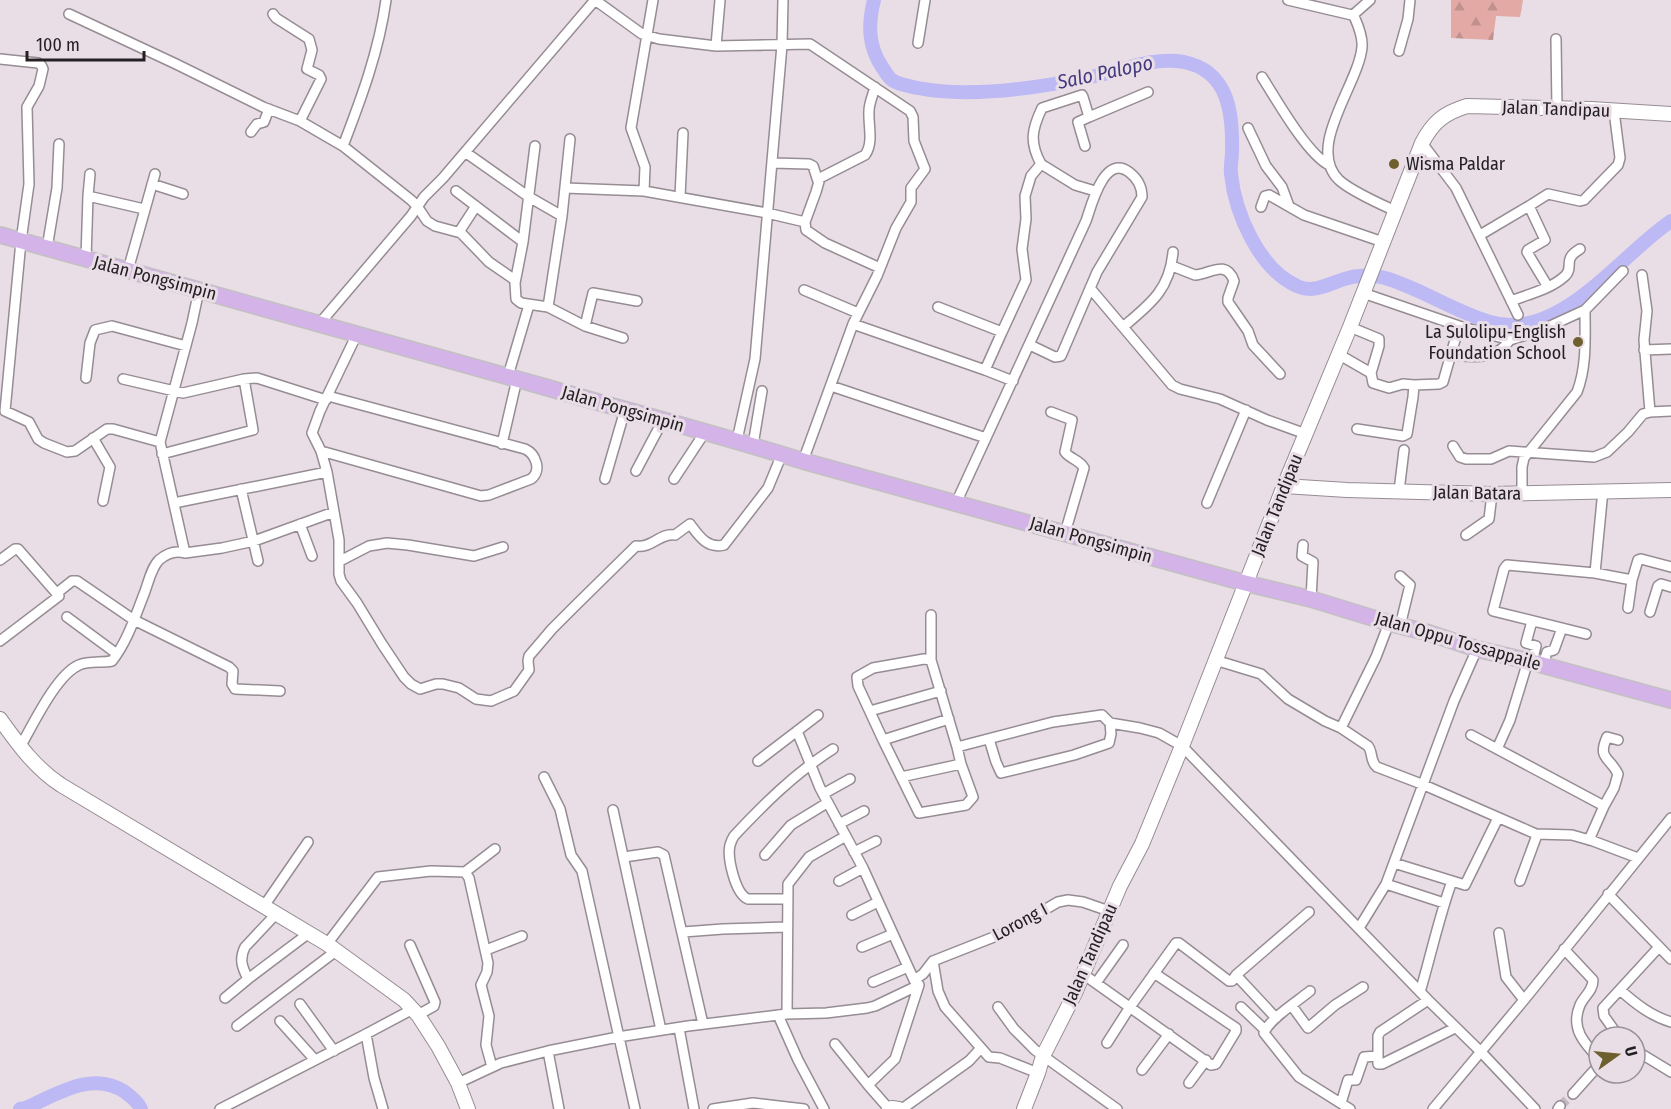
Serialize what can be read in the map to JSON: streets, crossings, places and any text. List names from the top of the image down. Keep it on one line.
{"streets":{"main road":["Jalan Pongsimpin","Jalan Oppu Tossappaile"],"street":["Jalan Tandipau","Jalan Batara","Lorong I"]},"crossings":[["Jalan Tandipau","Jalan Pongsimpin"],["Jalan Tandipau","Jalan Batara"],["Jalan Tandipau","Jalan Oppu Tossappaile"],["Jalan Tandipau","Lorong I"],["Jalan Pongsimpin","Jalan Oppu Tossappaile"]],"water":["Salo Palopo"],"places":["Wisma Paldar","La Sulolipu-English Foundation School"],"scale_bar":"100 m","north":"right"}
